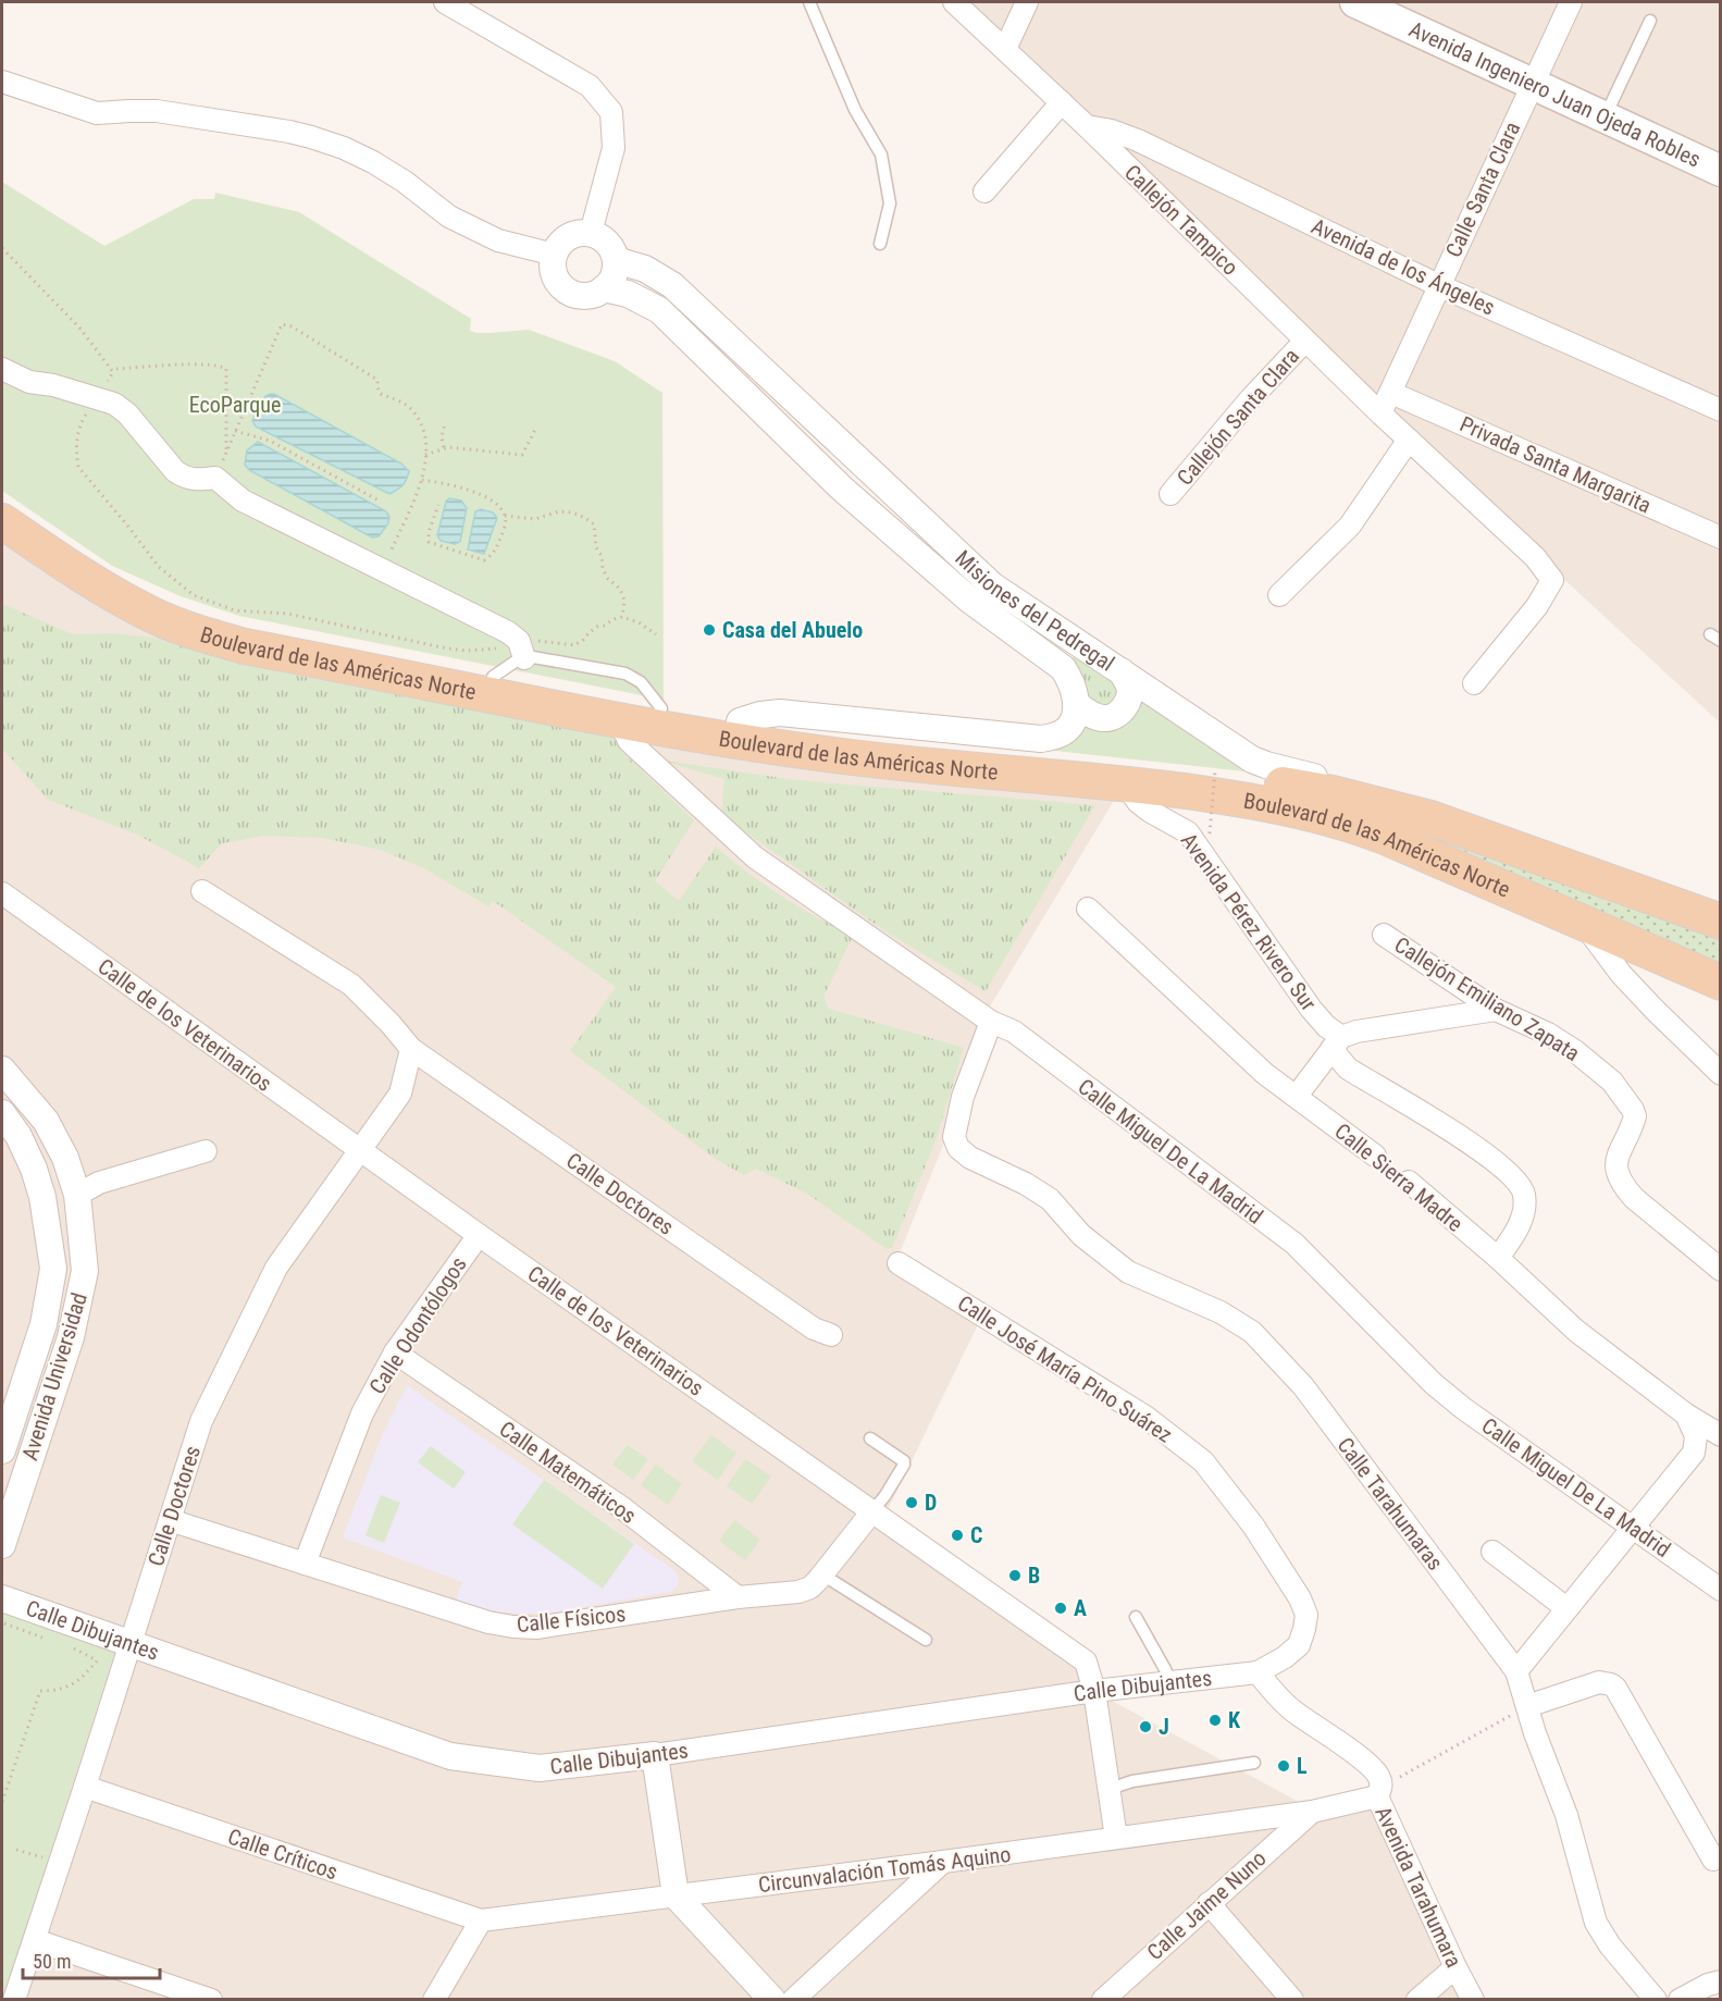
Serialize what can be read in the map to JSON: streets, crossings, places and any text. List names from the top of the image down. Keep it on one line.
{"streets":{"main road":["Avenida Ingeniero Juan Ojeda Robles","Boulevard de las Américas Norte"],"street":["Calle Santa Clara","Callejón Tampico","Avenida de los Ángeles","Callejón Santa Clara","Privada Santa Margarita","Misiones del Pedregal","Avenida Pérez Rivero Sur","Callejón Emiliano Zapata","Calle de los Veterinarios","Calle Miguel De La Madrid","Calle Sierra Madre","Calle Doctores","Calle Odontólogos","Calle José María Pino Suárez","Avenida Universidad","Calle Matemáticos","Calle Tarahumaras","Calle Físicos","Calle Dibujantes","Calle Críticos","Circunvalación Tomás Aquino","Avenida Tarahumara","Calle Jaime Nuno"]},"crossings":[["Avenida Ingeniero Juan Ojeda Robles","Calle Santa Clara"],["Calle Santa Clara","Callejón Tampico"],["Calle Santa Clara","Avenida de los Ángeles"],["Calle Santa Clara","Privada Santa Margarita"],["Callejón Tampico","Avenida de los Ángeles"],["Callejón Tampico","Callejón Santa Clara"],["Misiones del Pedregal","Boulevard de las Américas Norte"],["Boulevard de las Américas Norte","Avenida Pérez Rivero Sur"],["Boulevard de las Américas Norte","Calle Miguel De La Madrid"],["Avenida Pérez Rivero Sur","Calle Sierra Madre"],["Calle de los Veterinarios","Calle Doctores"],["Calle de los Veterinarios","Calle Odontólogos"],["Calle de los Veterinarios","Calle Físicos"],["Calle de los Veterinarios","Calle Dibujantes"],["Calle de los Veterinarios","Circunvalación Tomás Aquino"],["Calle Miguel De La Madrid","Calle Tarahumaras"],["Calle Doctores","Calle Físicos"],["Calle Doctores","Calle Dibujantes"],["Calle Doctores","Calle Críticos"],["Calle Odontólogos","Calle Matemáticos"],["Calle Odontólogos","Calle Físicos"],["Calle José María Pino Suárez","Calle Dibujantes"],["Calle José María Pino Suárez","Avenida Tarahumara"],["Calle Matemáticos","Calle Físicos"],["Calle Dibujantes","Avenida Tarahumara"],["Calle Críticos","Circunvalación Tomás Aquino"],["Circunvalación Tomás Aquino","Avenida Tarahumara"],["Circunvalación Tomás Aquino","Calle Jaime Nuno"]],"parks":["EcoParque"],"places":["Casa del Abuelo","D","C","B","A","K","J","L"],"scale_bar":"50 m"}
